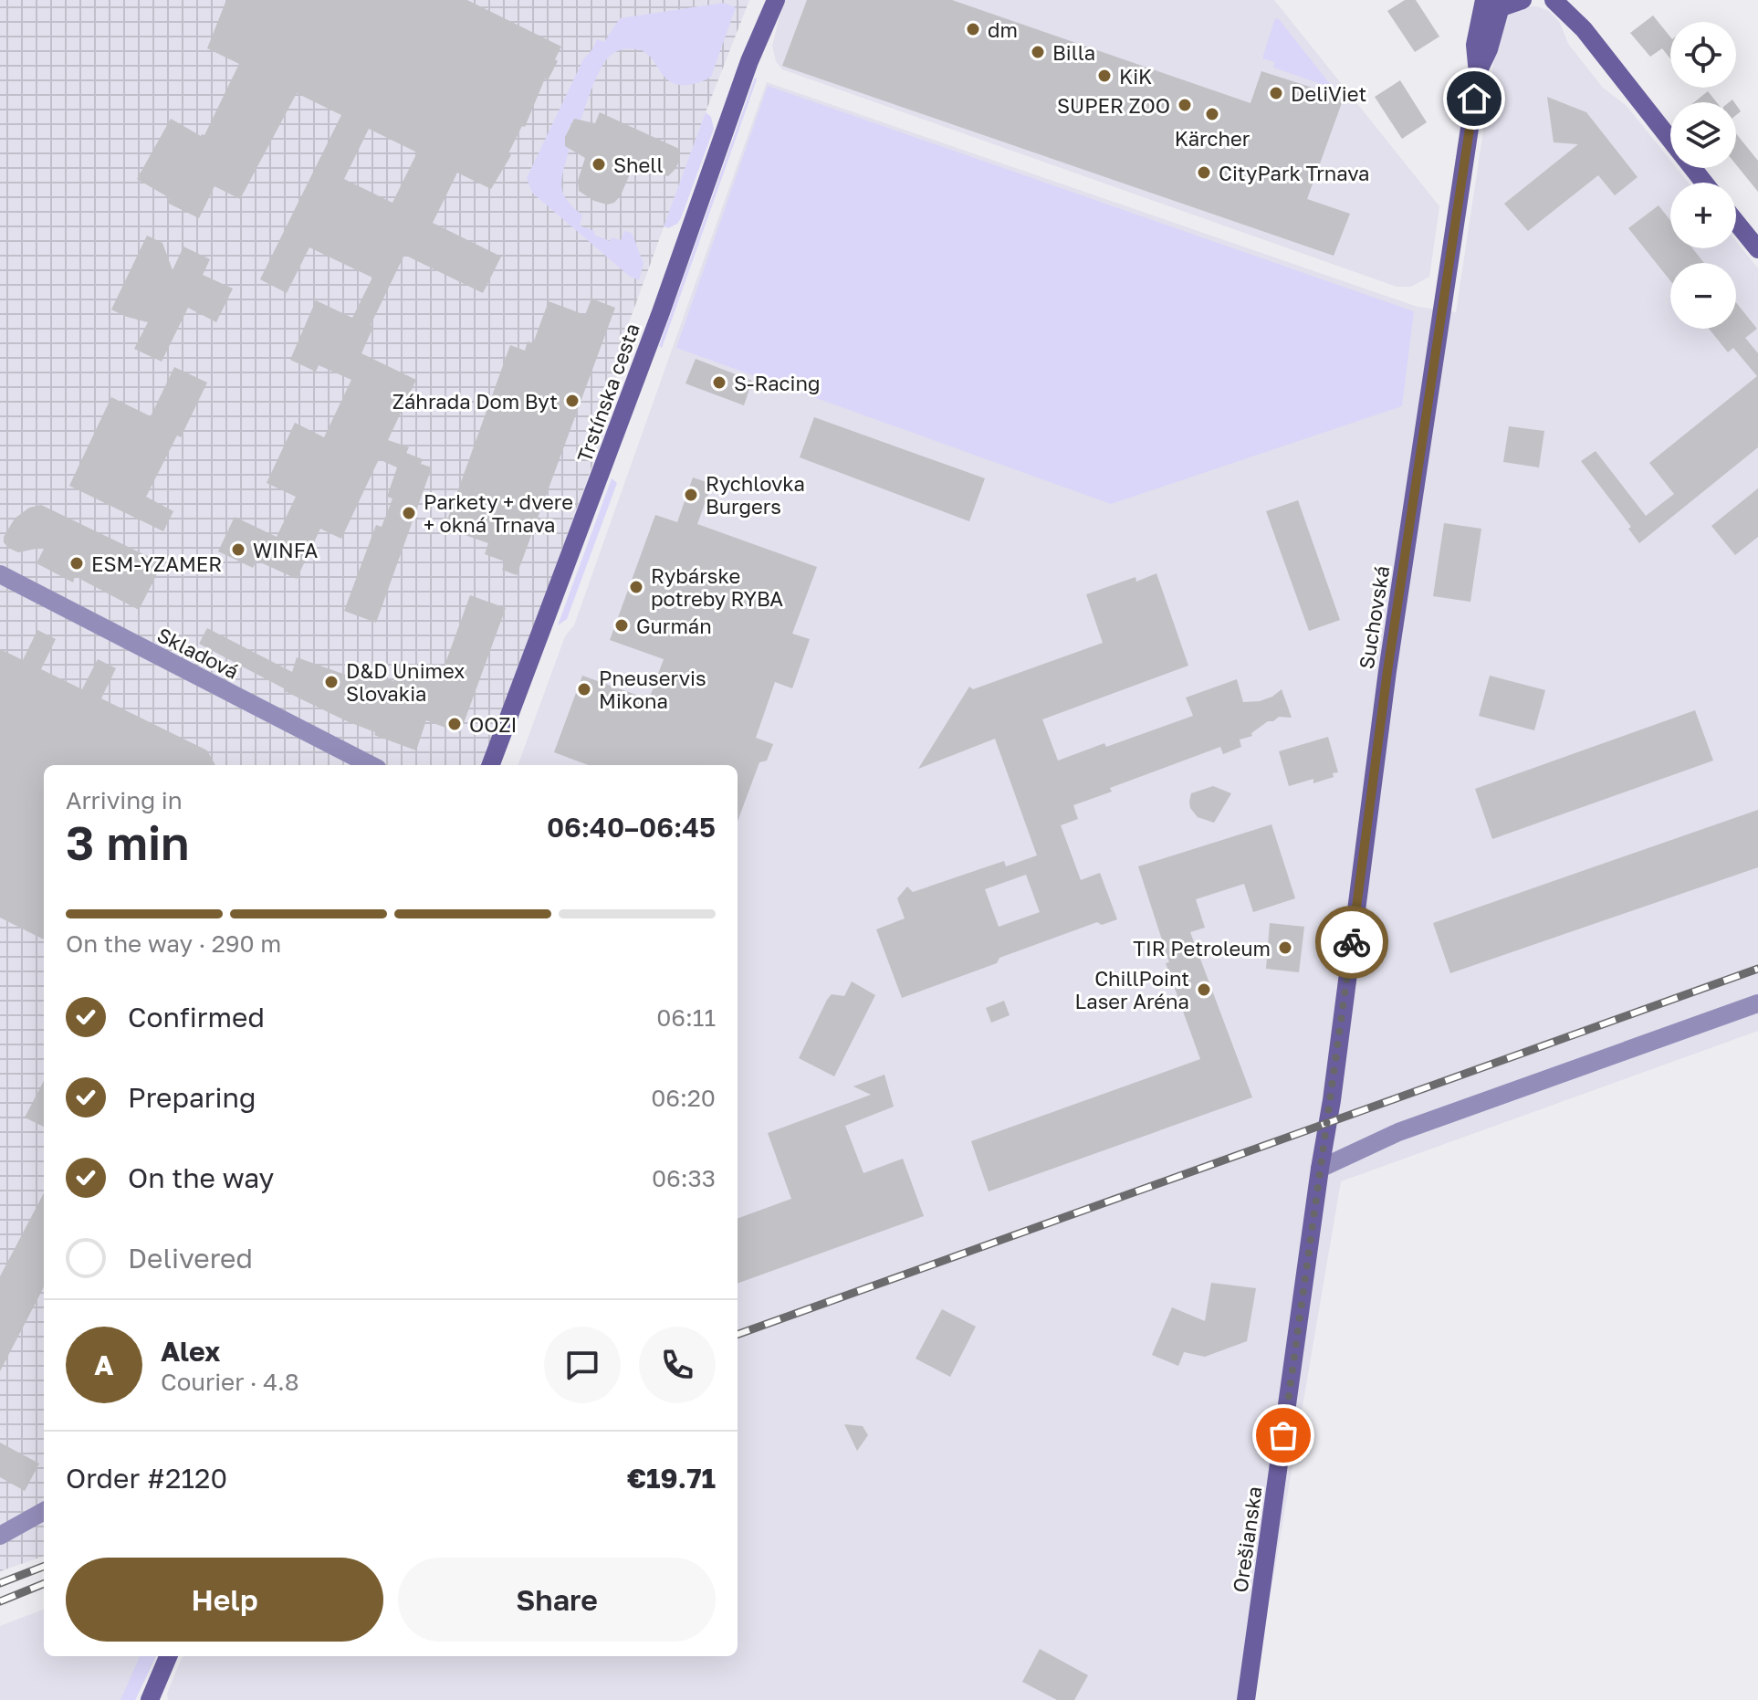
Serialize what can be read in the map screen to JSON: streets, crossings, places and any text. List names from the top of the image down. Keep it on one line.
{"streets":{"street":["Trstínska cesta","Suchovská","Skladová","Orešianska"]},"crossings":[["Suchovská","Orešianska"]],"places":["dm","Billa","KiK","DeliViet","SUPER ZOO","Kärcher","Shell","CityPark Trnava","S-Racing","Záhrada Dom Byt","Rychlovka Burgers","Parkety + dvere + okná Trnava","WINFA","ESM-YZAMER","Rybárske potreby RYBA","Gurmán","D&D Unimex Slovakia","Pneuservis Mikona","OOZI","TIR Petroleum","ChillPoint Laser Aréna"],"page":{"map_buttons":["+","−"],"heading":["3 min","Arriving in","06:40–06:45"],"panel":["Alex","Courier · 4.8","Order #2120","€19.71"],"bar":"On the way · 290 m","list":[["Confirmed","06:11"],["Preparing","06:20"],["On the way","06:33"],"Delivered"],"round":"A","buttons":["Help","Share"]}}
